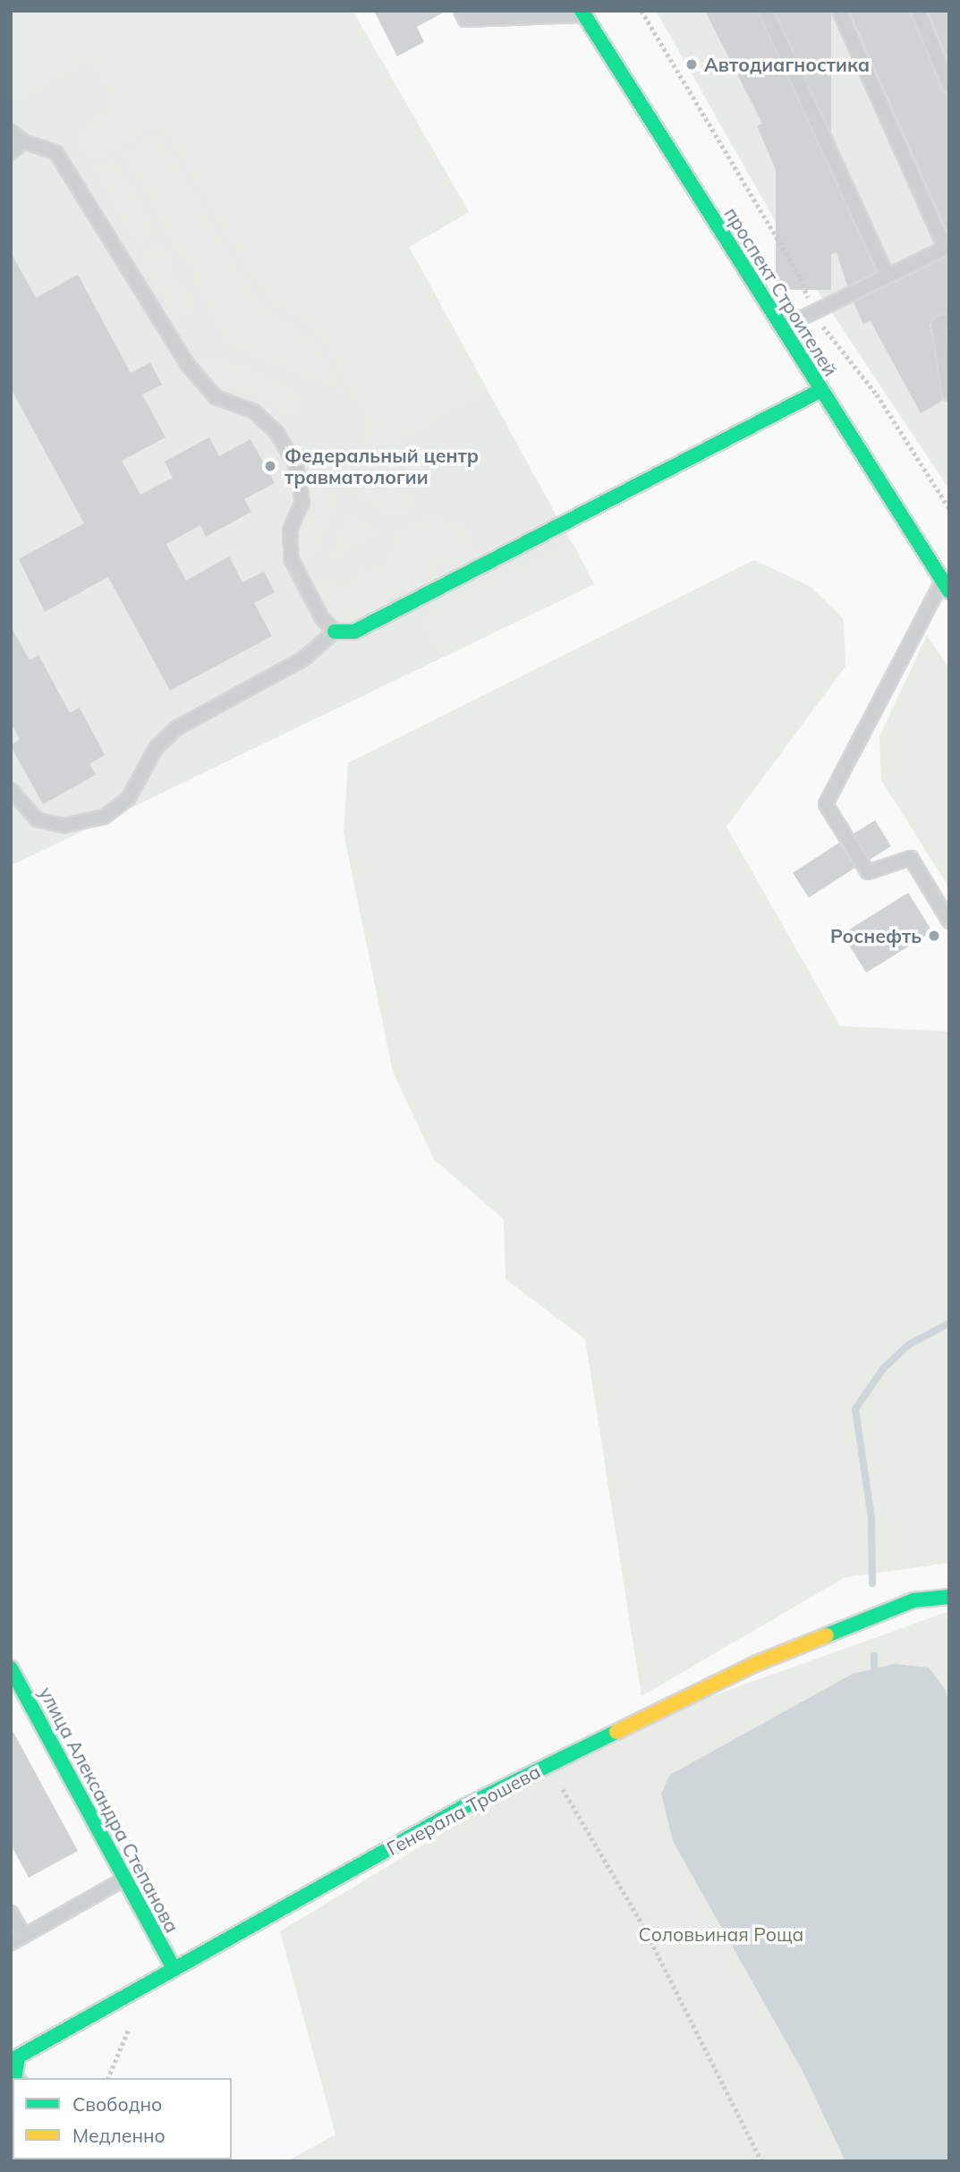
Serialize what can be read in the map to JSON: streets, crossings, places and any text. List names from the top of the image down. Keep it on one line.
{"streets":{"street":["проспект Строителей","улица Александра Степанова","Генерала Трошева"]},"crossings":[["улица Александра Степанова","Генерала Трошева"]],"parks":["Соловьиная Роща"],"places":["Автодиагностика","Федеральный центр травматологии","Роснефть"],"legend":["Свободно","Медленно"]}
